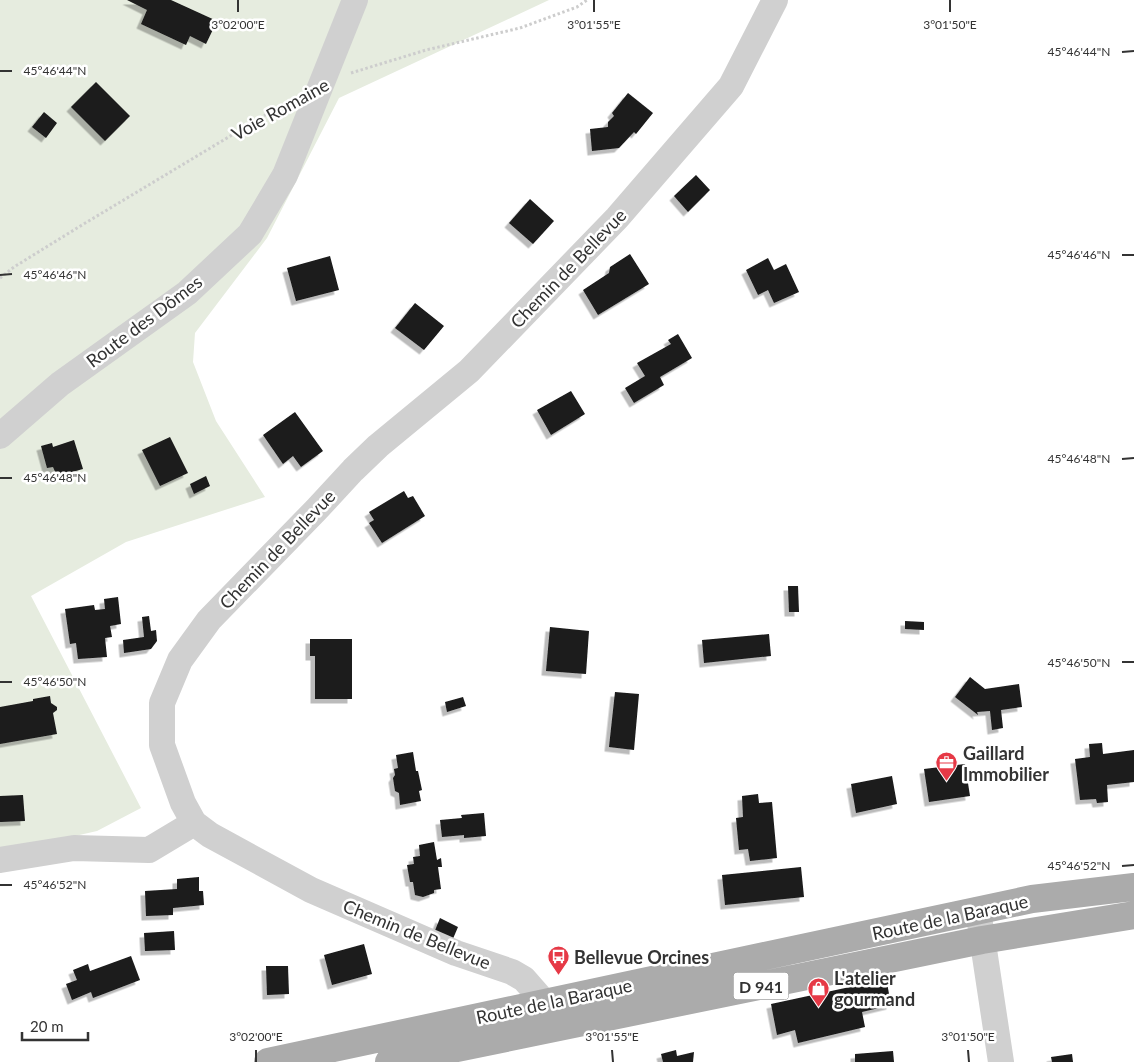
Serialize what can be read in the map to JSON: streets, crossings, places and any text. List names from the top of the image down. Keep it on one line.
{"streets":{"main road":["Route de la Baraque","D 941"],"street":["Chemin de Bellevue","Route des Dômes"],"path":["Voie Romaine"]},"crossings":[["Voie Romaine","Route des Dômes"],["Chemin de Bellevue","Route de la Baraque"]],"places":{"office":["Gaillard Immobilier"],"bus stop":["Bellevue Orcines"],"shop":["L'atelier gourmand"]},"scale_bar":"20 m","coordinates":["3°02'00\"E","3°01'55\"E","3°01'50\"E","45°46'44\"N","45°46'46\"N","45°46'48\"N","45°46'50\"N","45°46'52\"N"]}
